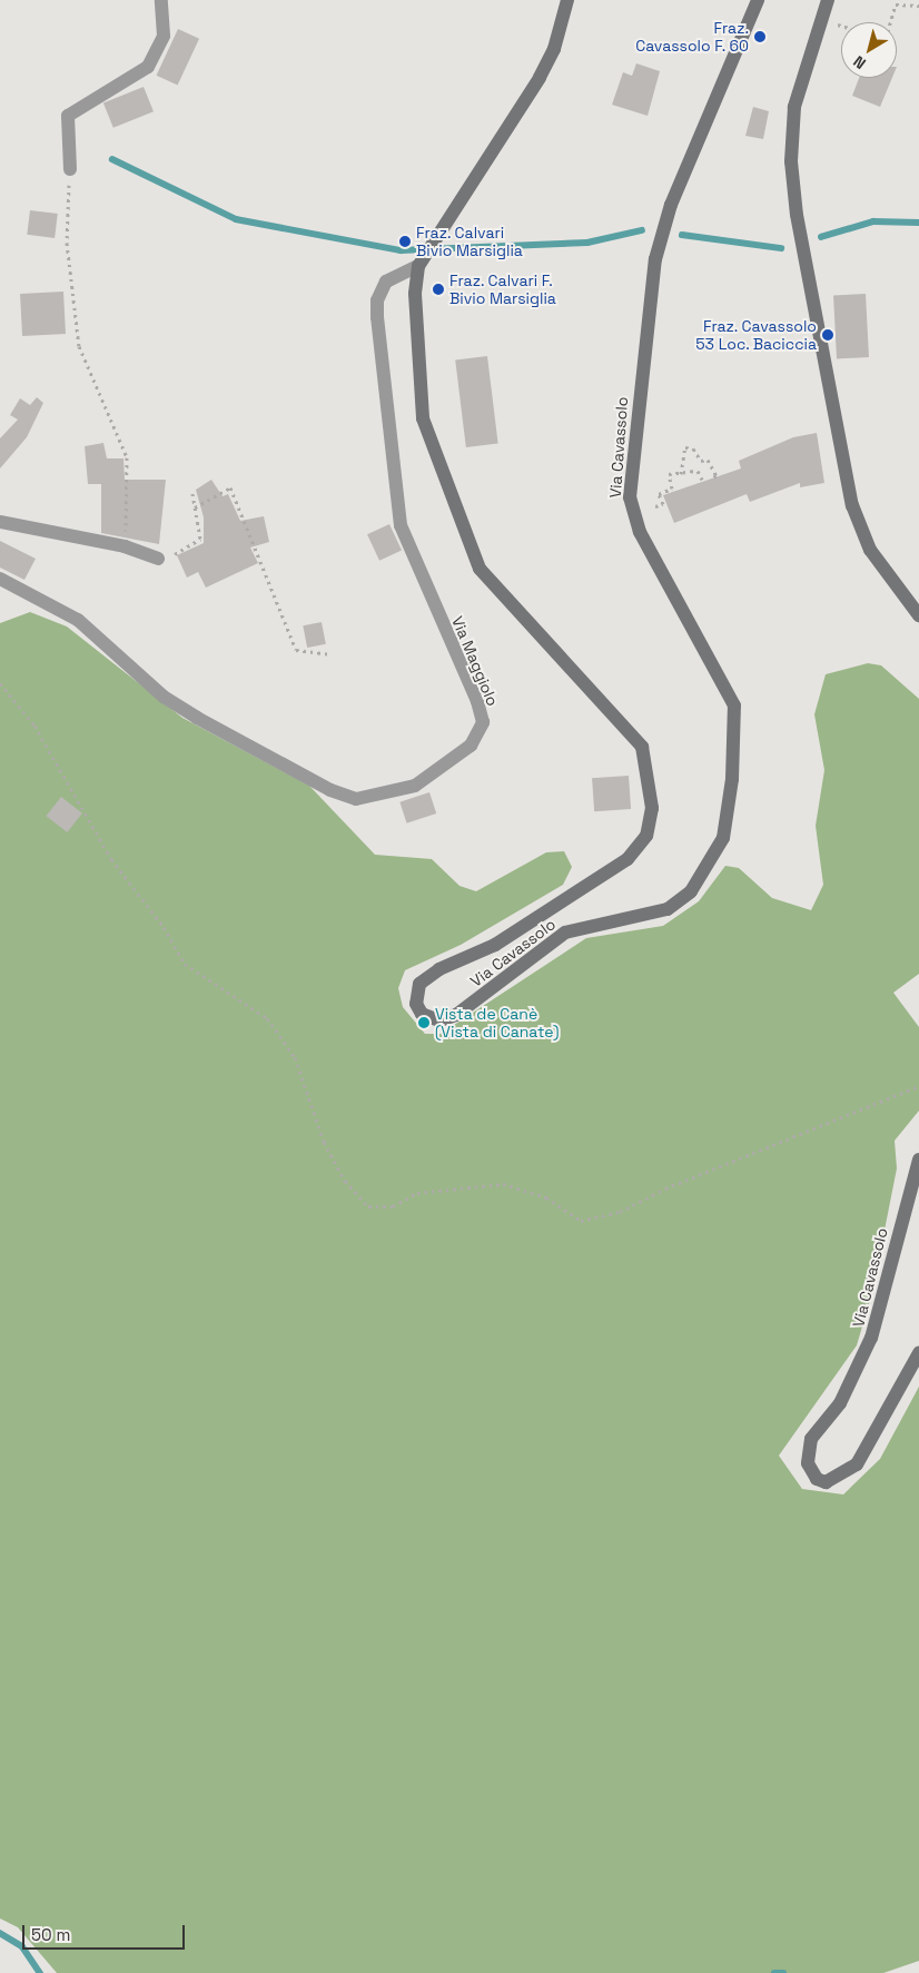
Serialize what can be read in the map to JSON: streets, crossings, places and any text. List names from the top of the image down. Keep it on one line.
{"streets":{"main road":["Via Cavassolo"],"street":["Via Maggiolo"]},"crossings":[["Via Cavassolo","Via Maggiolo"]],"places":["Fraz. Cavassolo F. 60","Fraz. Calvari Bivio Marsiglia","Fraz. Calvari F. Bivio Marsiglia","Fraz. Cavassolo 53 Loc. Baciccia","Vista de Canè (Vista di Canate)"],"scale_bar":"50 m","north":"bottom left"}
